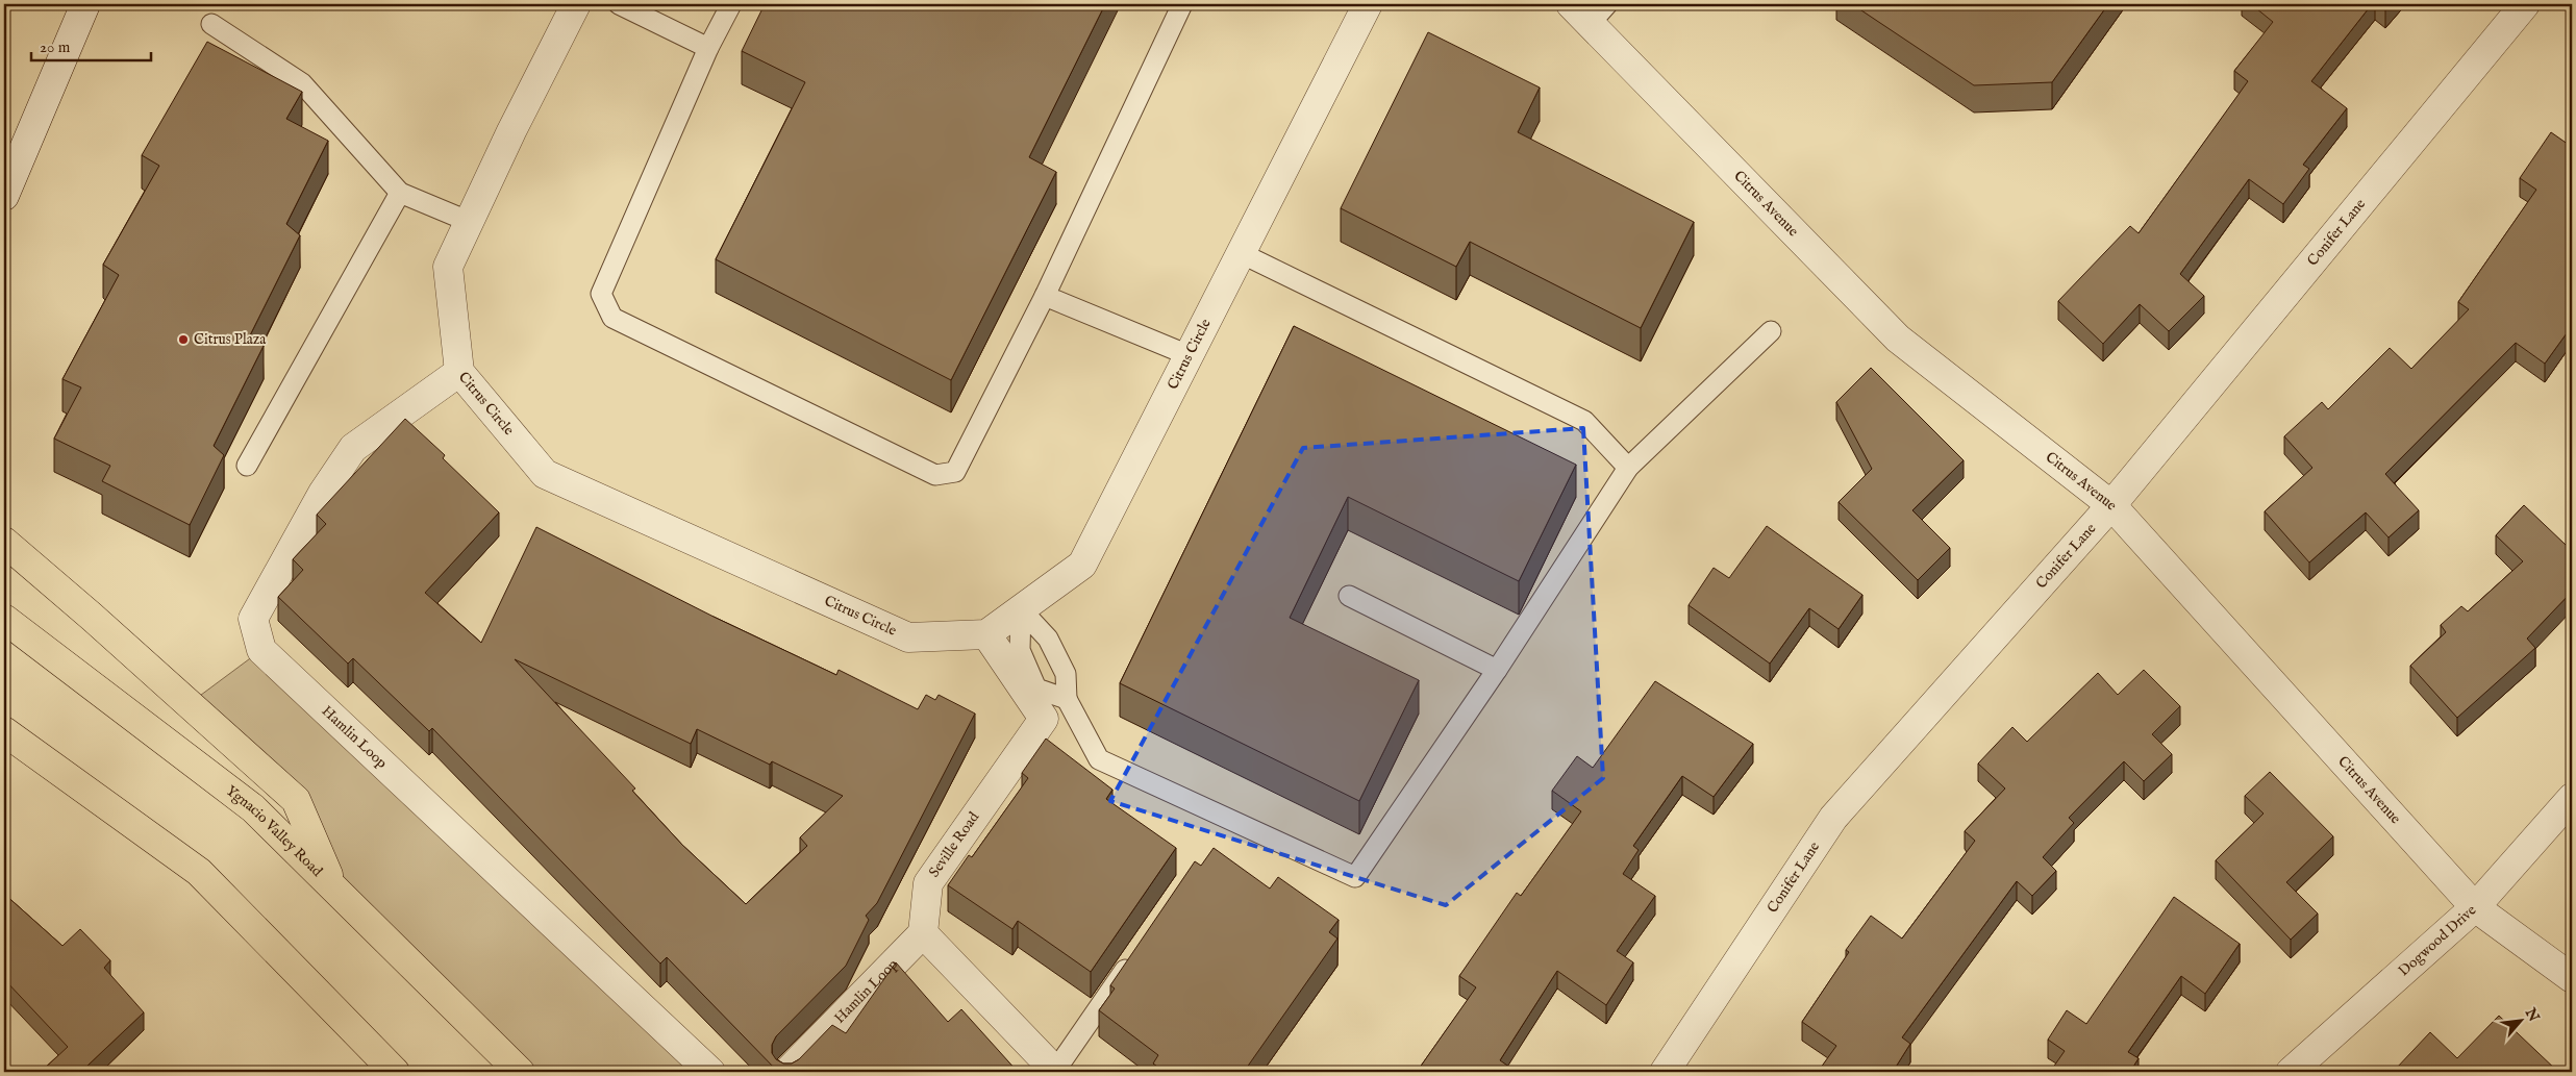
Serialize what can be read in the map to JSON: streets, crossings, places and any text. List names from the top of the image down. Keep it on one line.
{"streets":{"highway":["Ygnacio Valley Road"],"street":["Citrus Avenue","Conifer Lane","Citrus Circle","Hamlin Loop","Seville Road","Dogwood Drive"]},"crossings":[["Citrus Avenue","Conifer Lane"],["Citrus Avenue","Dogwood Drive"],["Citrus Circle","Hamlin Loop"],["Citrus Circle","Seville Road"],["Hamlin Loop","Seville Road"]],"places":["Citrus Plaza"],"scale_bar":"20 m","north":"top right"}
